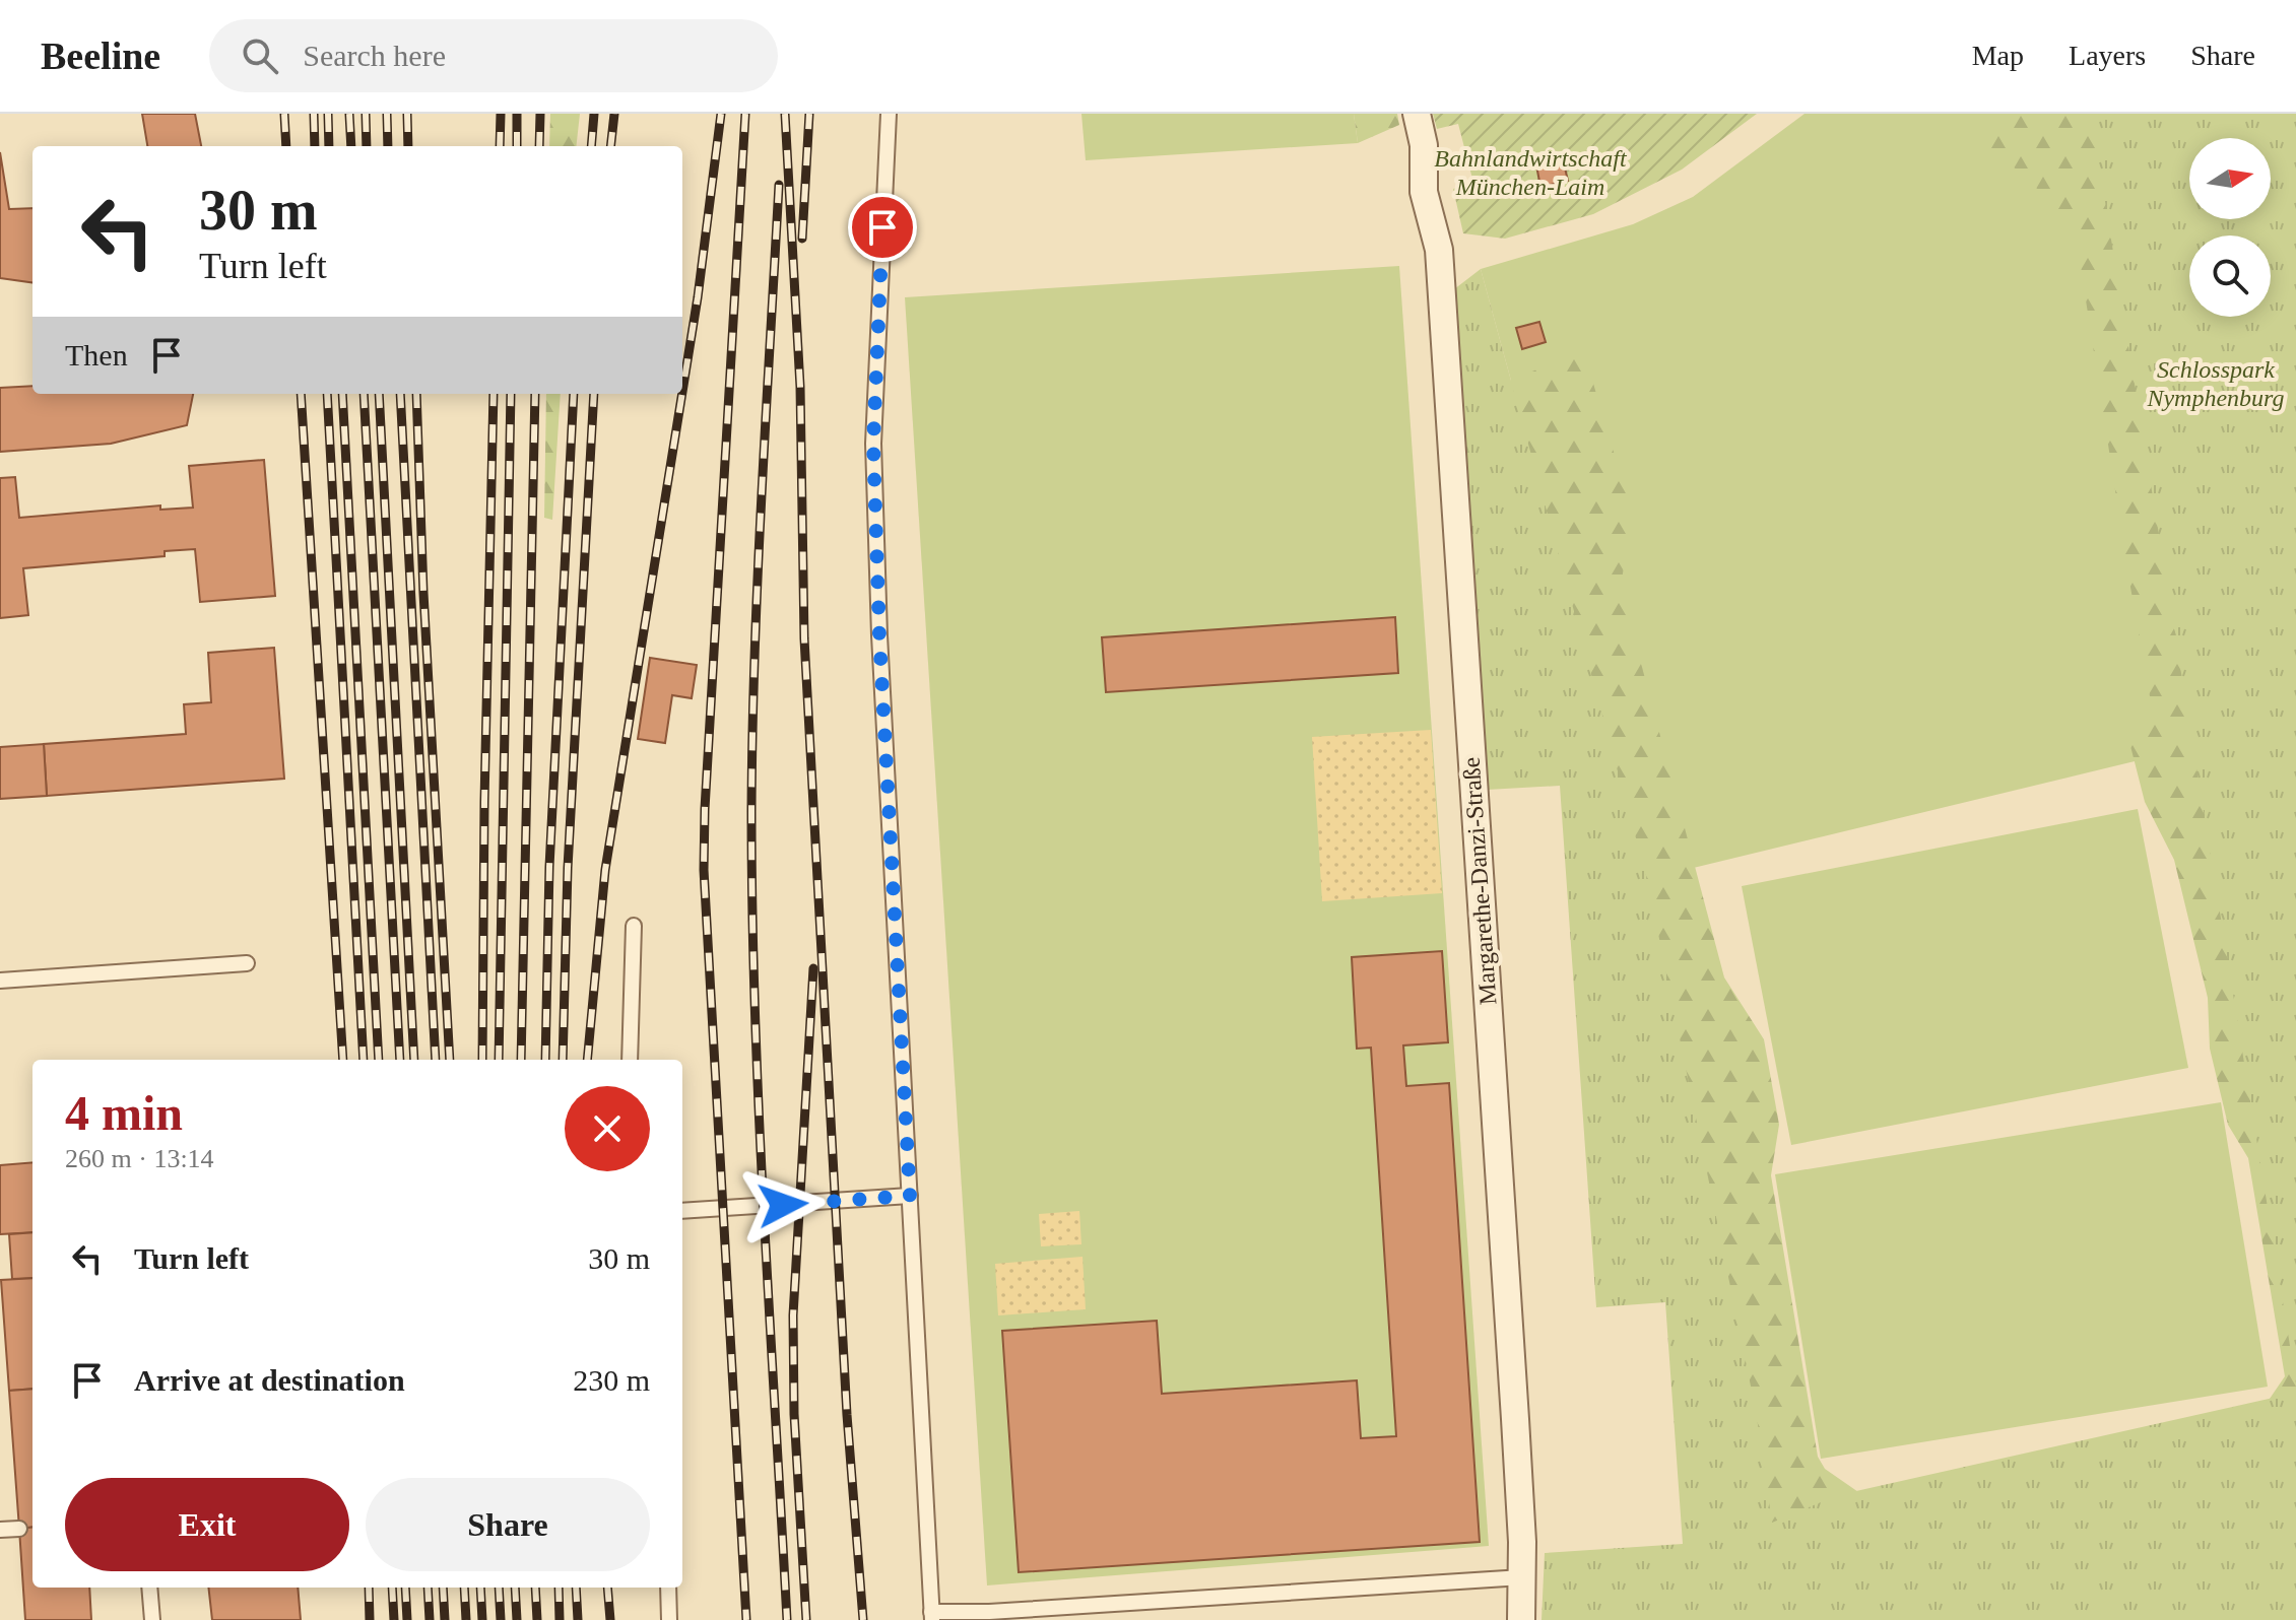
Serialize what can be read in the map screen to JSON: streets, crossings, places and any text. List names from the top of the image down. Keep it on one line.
{"streets":{"street":["Margarethe-Danzi-Straße"]},"parks":["Bahnlandwirtschaft München-Laim","Schlosspark Nymphenburg"],"north":"right","page":{"header":"Beeline","search":"Search here","nav":["Map","Layers","Share"],"turn":["30 m","Turn left"],"then":"Then","heading":["4 min","260 m · 13:14"],"list":[{"name":"Turn left","value":"30 m"},{"name":"Arrive at destination","value":"230 m"}],"buttons":["Exit","Share"]}}
